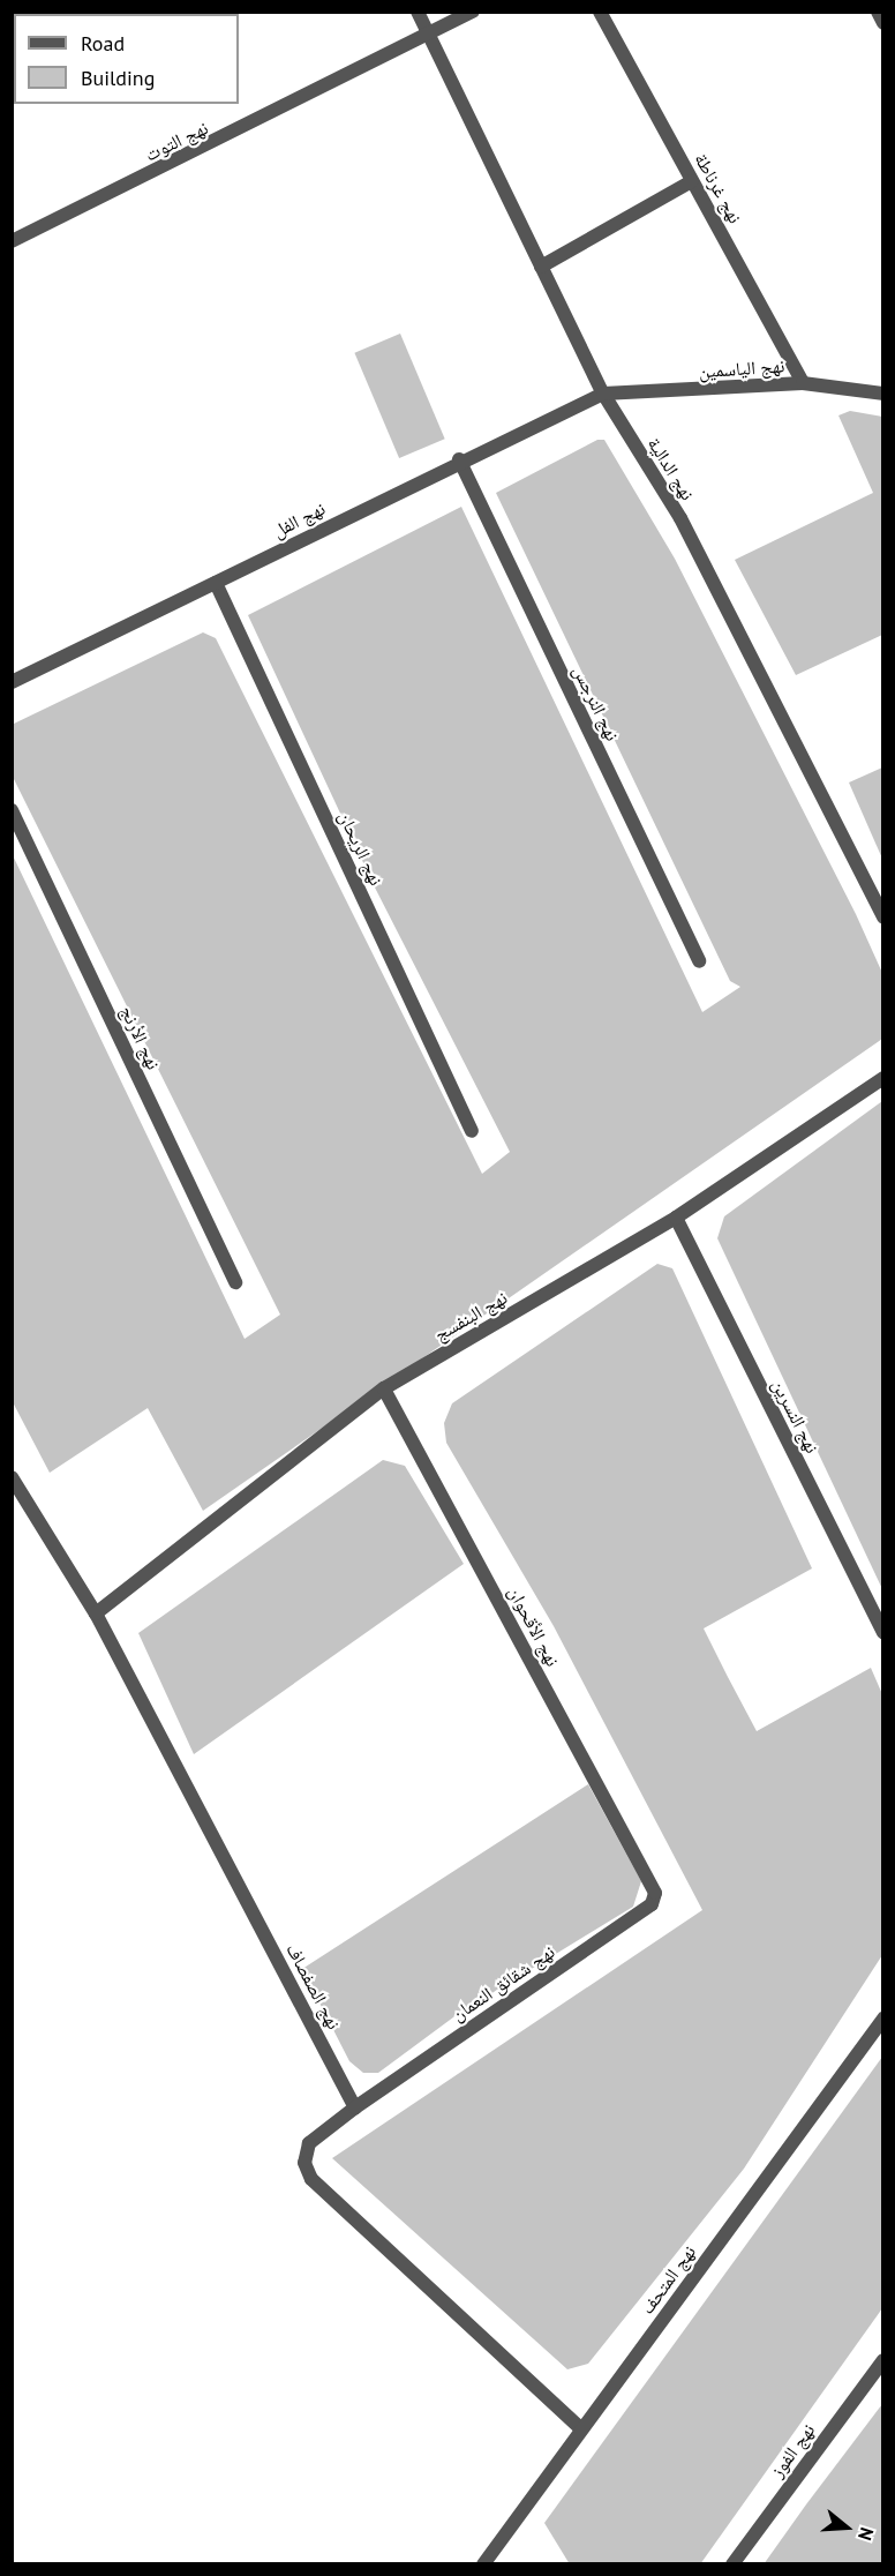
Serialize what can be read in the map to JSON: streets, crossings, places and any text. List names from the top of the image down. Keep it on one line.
{"streets":{"street":["نهج التوت","نهج غرناطة","نهج الياسمين","نهج الدالية","نهج الفل","نهج النرجس","نهج الريحان","نهج الأرنج","نهج البنفسج","نهج النسرين","نهج الأقحوان","نهج شقائق النعمان","نهج الصفصاف","نهج المتحف","نهج الفوز"]},"crossings":[["نهج التوت","نهج الدالية"],["نهج غرناطة","نهج الياسمين"],["نهج الياسمين","نهج الدالية"],["نهج الياسمين","نهج الفل"],["نهج الدالية","نهج الفل"],["نهج الفل","نهج النرجس"],["نهج الفل","نهج الريحان"],["نهج البنفسج","نهج النسرين"],["نهج البنفسج","نهج الأقحوان"],["نهج البنفسج","نهج الصفصاف"],["نهج الأقحوان","نهج شقائق النعمان"],["نهج شقائق النعمان","نهج الصفصاف"]],"legend":["Road","Building"],"north":"right"}
